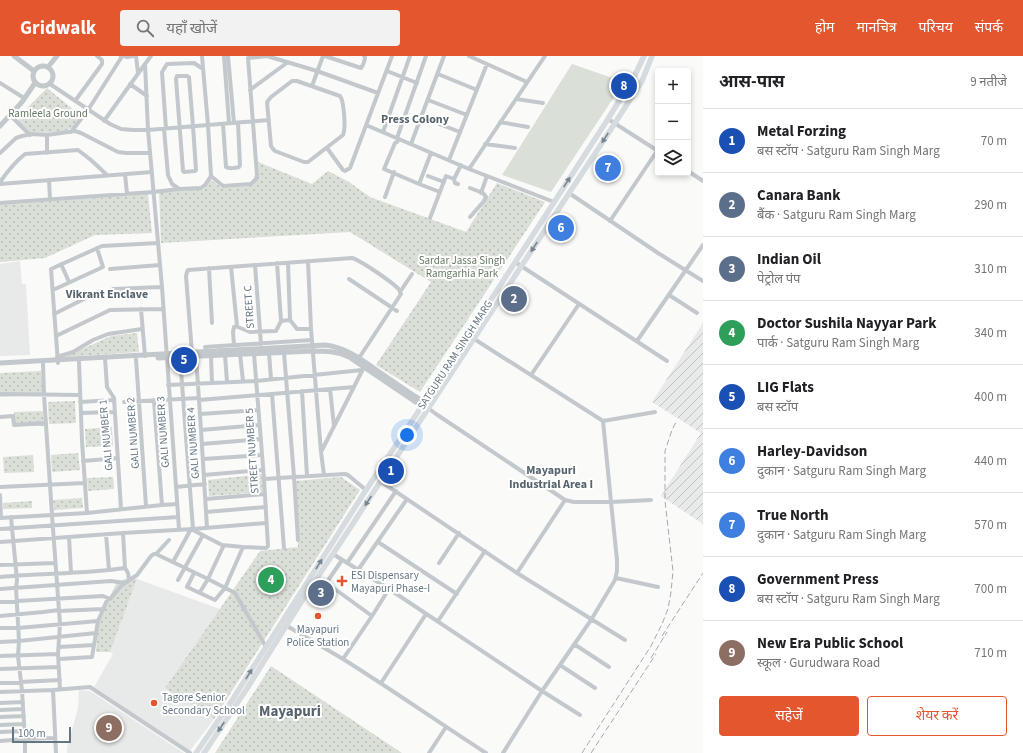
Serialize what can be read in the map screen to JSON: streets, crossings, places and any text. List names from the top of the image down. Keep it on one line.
{"streets":{"main road":["SATGURU RAM SINGH MARG"],"street":["STREET C","GALI NUMBER 3","GALI NUMBER 2","GALI NUMBER 1","GALI NUMBER 4","STREET NUMBER 5"]},"districts":["Press Colony","Vikrant Enclave","Mayapuri Industrial Area I","Mayapuri"],"parks":["Ramleela Ground","Sardar Jassa Singh Ramgarhia Park"],"places":{"health":["ESI Dispensary Mayapuri Phase-I"],"other":["Mayapuri Police Station","Tagore Senior Secondary School"]},"scale_bar":"100 m","page":{"header":"Gridwalk","search":"यहाँ खोजें","nav":["होम","मानचित्र","परिचय","संपर्क"],"heading":["आस-पास","9 नतीजे"],"map_buttons":["+","−"],"pins":["8","7","6","2","5","1","4","3","9"],"list":[{"mark":"1","name":"Metal Forzing","note":"बस स्टॉप · Satguru Ram Singh Marg","value":"70 m"},{"mark":"2","name":"Canara Bank","note":"बैंक · Satguru Ram Singh Marg","value":"290 m"},{"mark":"3","name":"Indian Oil","note":"पेट्रोल पंप","value":"310 m"},{"mark":"4","name":"Doctor Sushila Nayyar Park","note":"पार्क · Satguru Ram Singh Marg","value":"340 m"},{"mark":"5","name":"LIG Flats","note":"बस स्टॉप","value":"400 m"},{"mark":"6","name":"Harley-Davidson","note":"दुकान · Satguru Ram Singh Marg","value":"440 m"},{"mark":"7","name":"True North","note":"दुकान · Satguru Ram Singh Marg","value":"570 m"},{"mark":"8","name":"Government Press","note":"बस स्टॉप · Satguru Ram Singh Marg","value":"700 m"},{"mark":"9","name":"New Era Public School","note":"स्कूल · Gurudwara Road","value":"710 m"}],"buttons":["सहेजें","शेयर करें"],"scale":"100 m"}}
